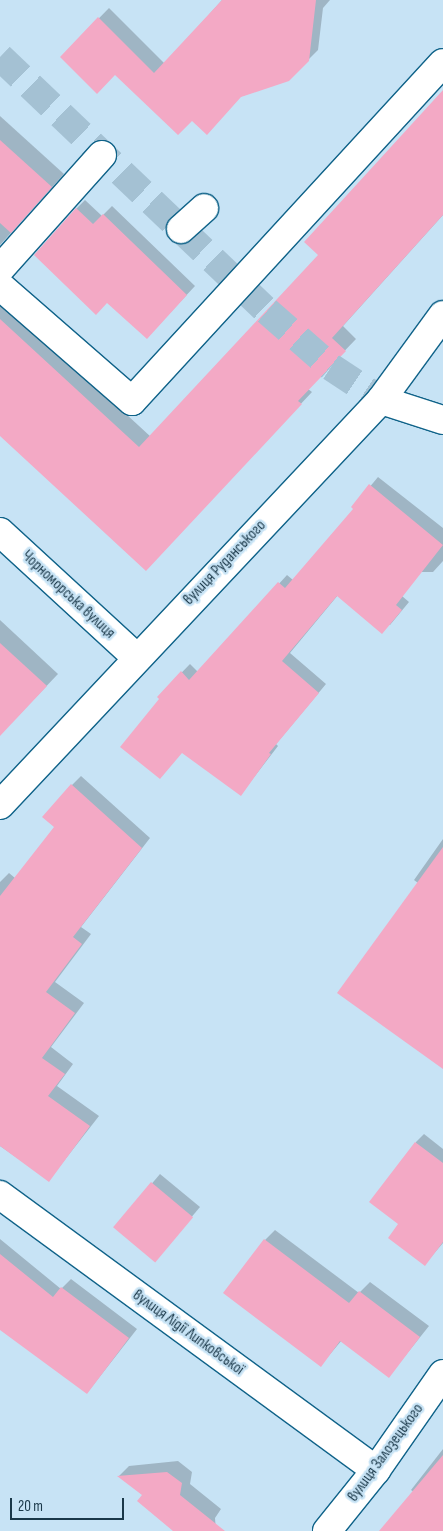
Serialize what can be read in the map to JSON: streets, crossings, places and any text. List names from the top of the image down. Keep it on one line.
{"streets":{"street":["вулиця Руданського","Чорноморська вулиця","вулиця Лідії Липковської","вулиця Залозецького"]},"crossings":[["вулиця Руданського","Чорноморська вулиця"],["вулиця Лідії Липковської","вулиця Залозецького"]],"scale_bar":"20 m"}
